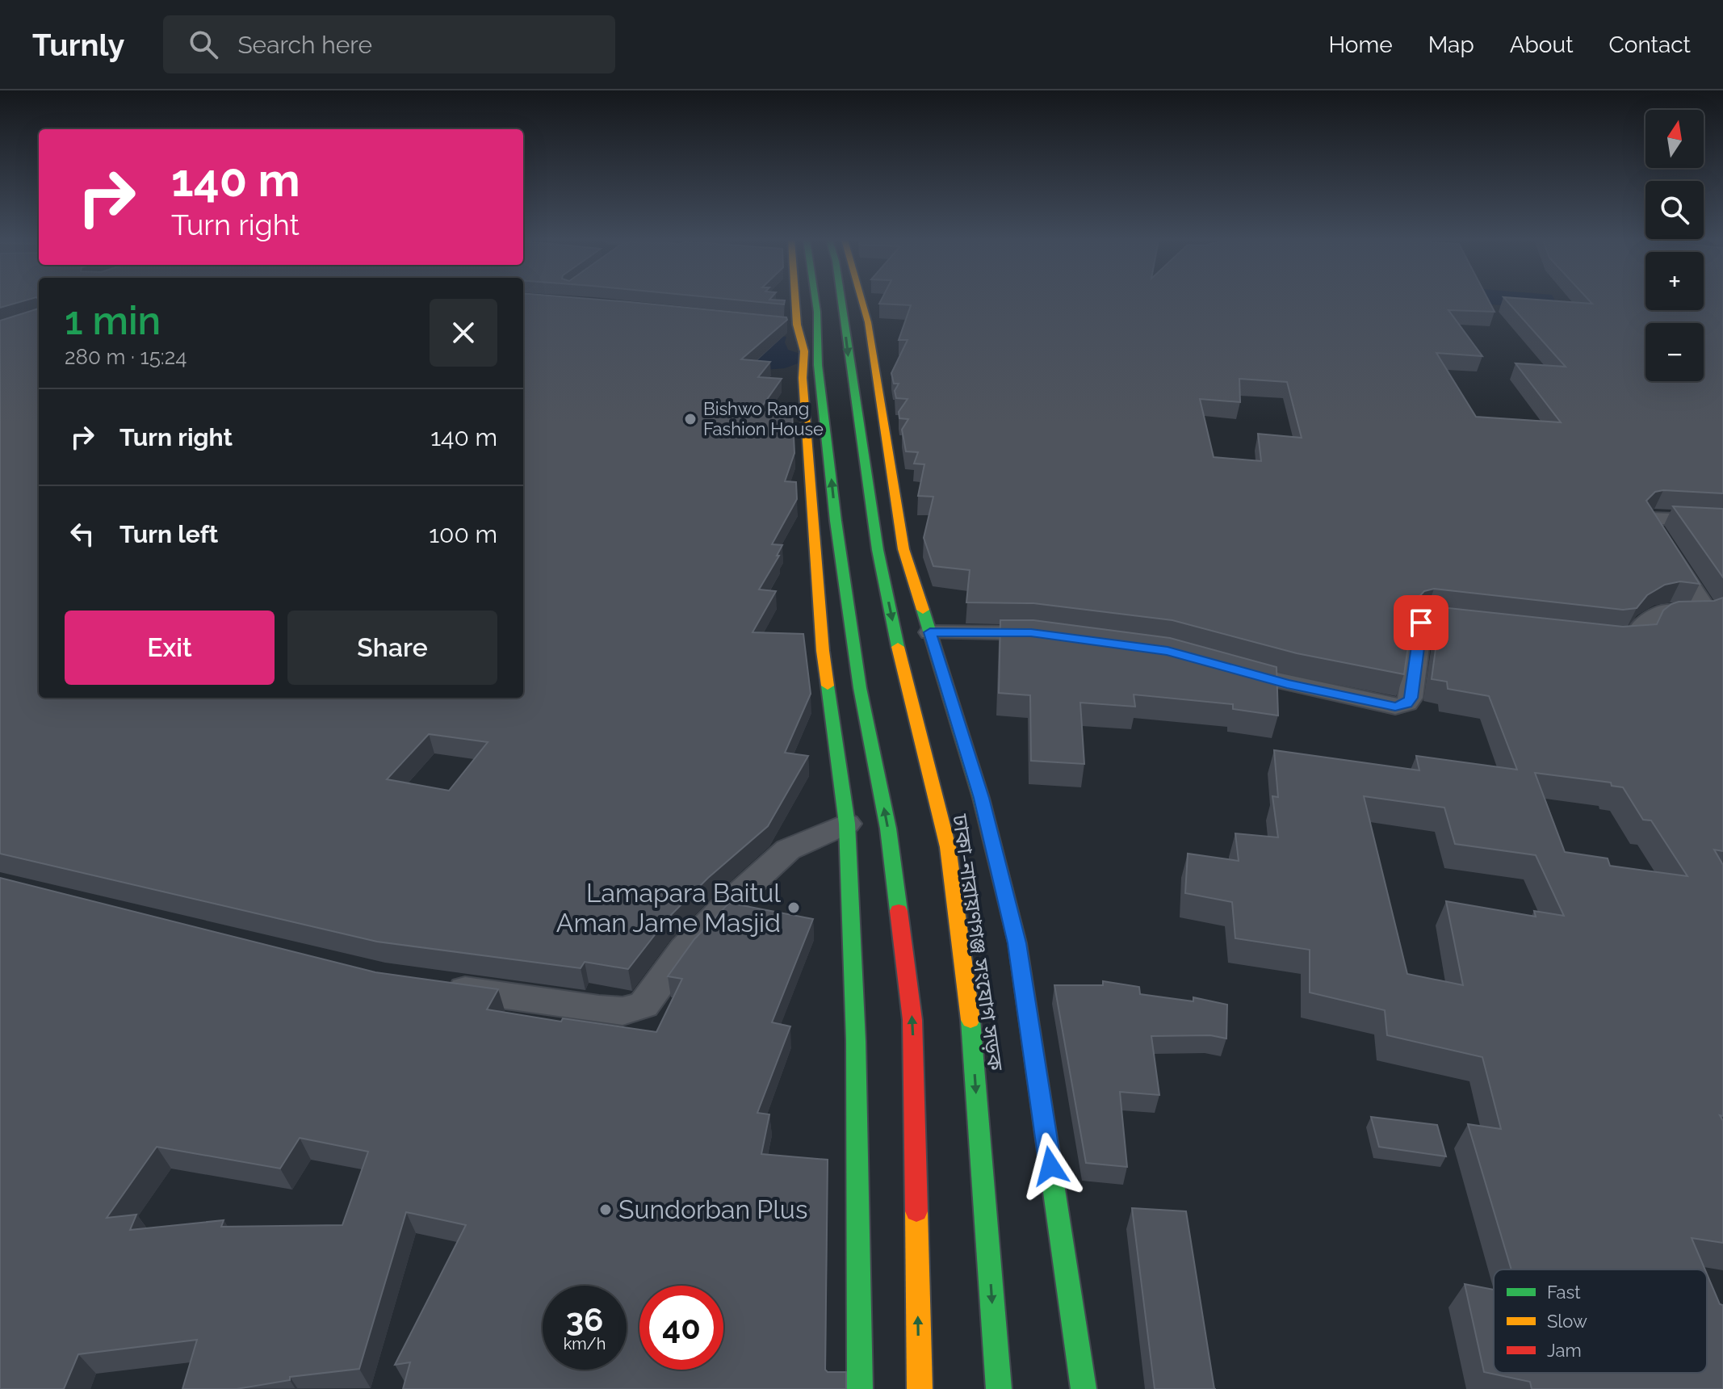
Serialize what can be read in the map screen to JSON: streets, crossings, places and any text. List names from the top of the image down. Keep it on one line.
{"streets":{"main road":["ঢাকা-নারায়ণগঞ্জ সংযোগ সড়ক"]},"places":["Bishwo Rang Fashion House","Lamapara Baitul Aman Jame Masjid","Sundorban Plus"],"legend":["Fast","Slow","Jam"],"north":"top","page":{"header":"Turnly","search":"Search here","nav":["Home","Map","About","Contact"],"map_buttons":["+","−"],"turn":["140 m","Turn right"],"heading":["1 min","280 m · 15:24"],"list":[{"name":"Turn right","value":"140 m"},{"name":"Turn left","value":"100 m"}],"buttons":["Exit","Share"],"speed":"36 km/h","limit":"40"}}
